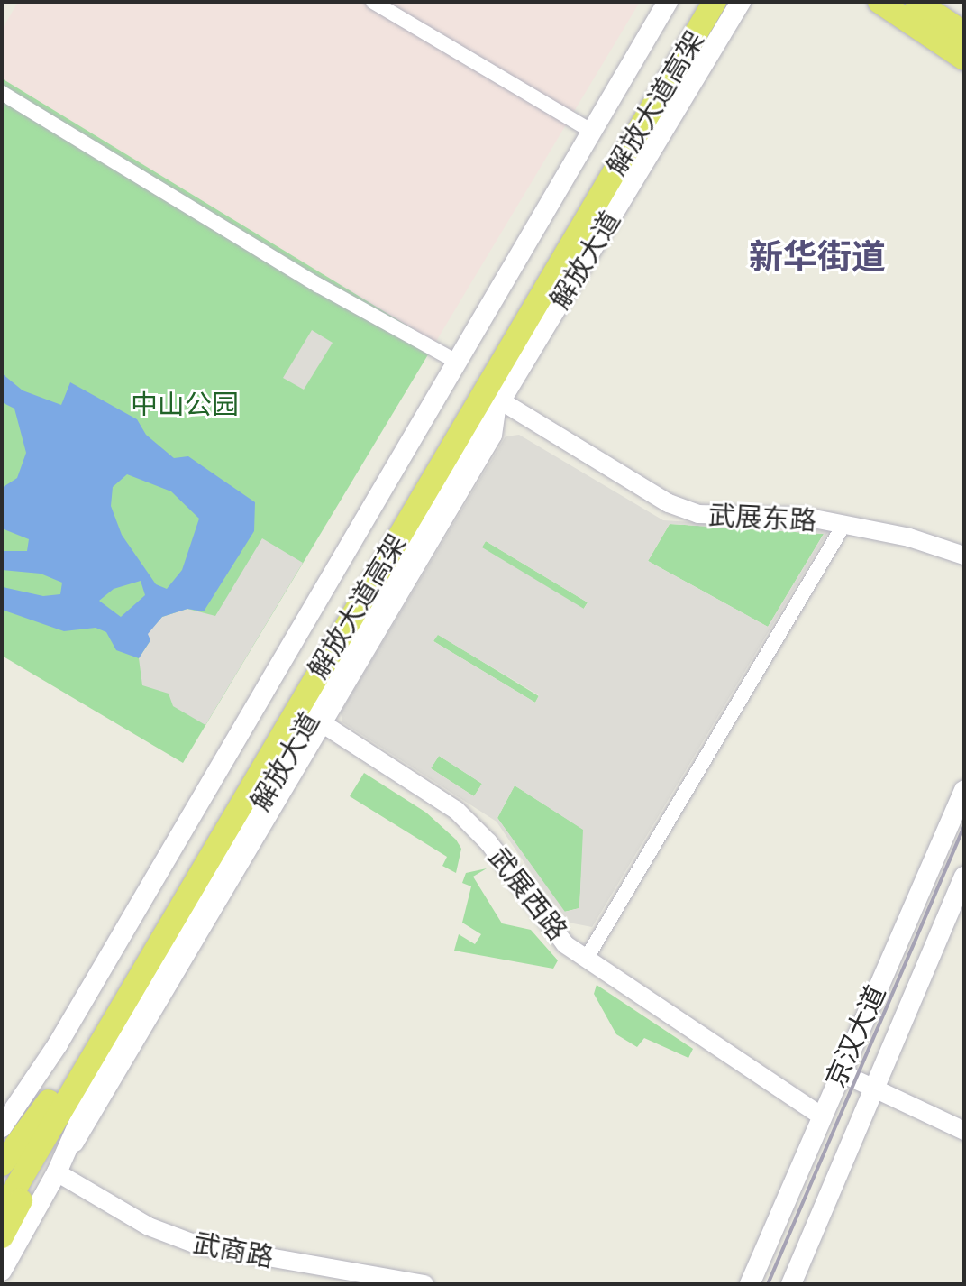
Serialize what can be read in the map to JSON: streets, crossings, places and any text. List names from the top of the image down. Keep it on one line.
{"streets":{"main road":["解放大道高架","解放大道","京汉大道"],"street":["武展东路","武展西路","武商路"]},"crossings":[["解放大道","武展东路"],["解放大道","武展西路"],["解放大道","武商路"],["武展西路","京汉大道"]],"districts":["新华街道"],"parks":["中山公园"]}
